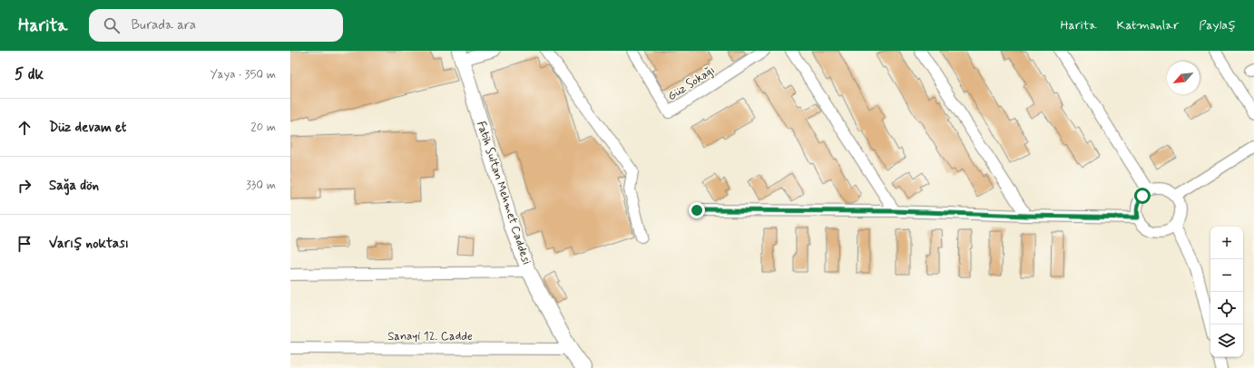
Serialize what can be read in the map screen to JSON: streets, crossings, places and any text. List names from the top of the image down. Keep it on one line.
{"streets":{"main road":["Fatih Sultan Mehmet Caddesi"],"street":["Güz Sokağı","Sanayi 12. Cadde"]},"crossings":[["Fatih Sultan Mehmet Caddesi","Sanayi 12. Cadde"]],"north":"bottom left","page":{"header":"Harita","search":"Burada ara","nav":["Harita","Katmanlar","Paylaş"],"heading":["5 dk","Yaya · 350 m"],"list":[["Düz devam et","20 m"],["Sağa dön","330 m"],"Varış noktası"],"map_buttons":["+","−"]}}
